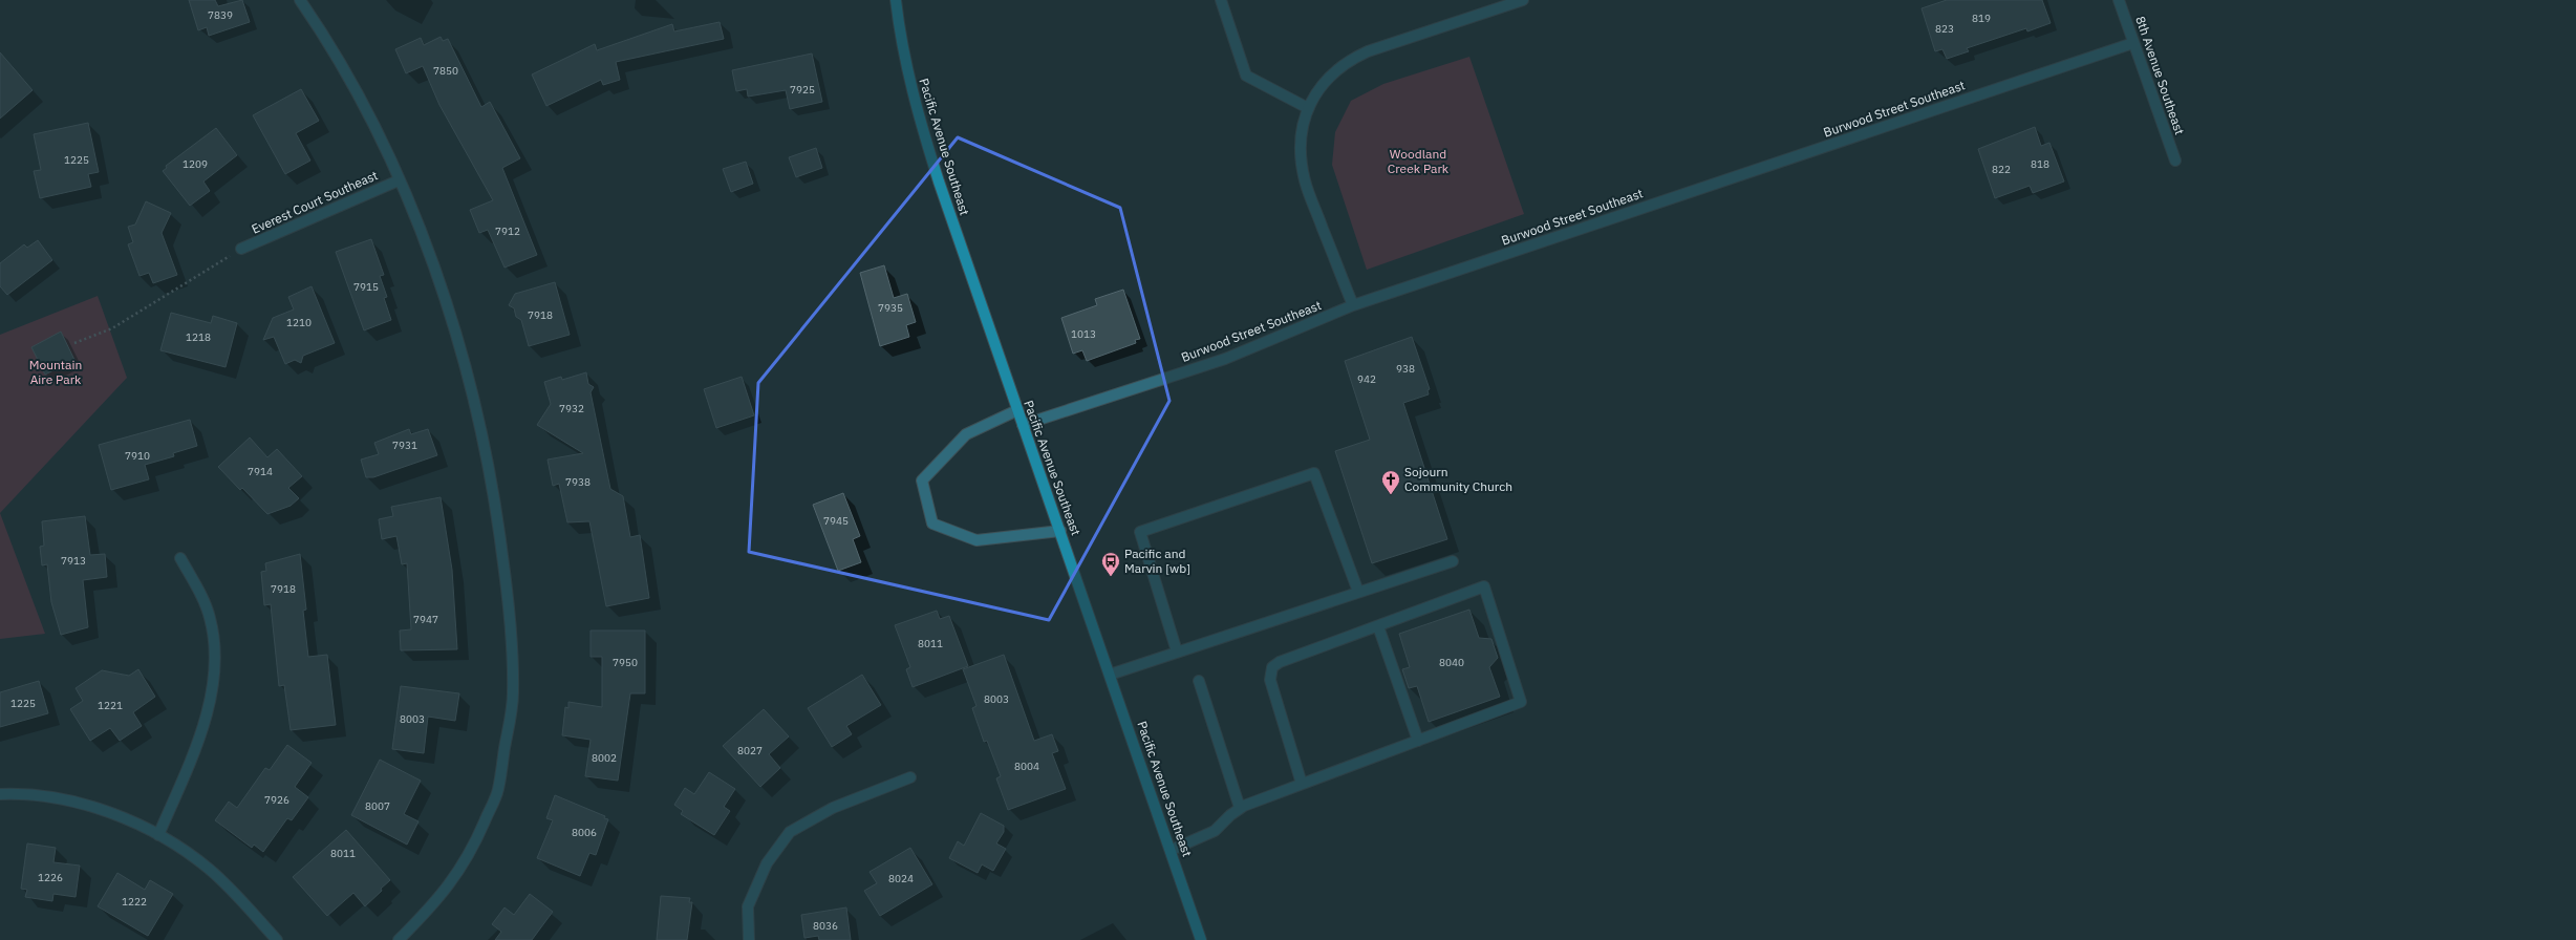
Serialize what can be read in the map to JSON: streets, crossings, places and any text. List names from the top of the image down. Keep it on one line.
{"streets":{"main road":["Pacific Avenue Southeast"],"street":["8th Avenue Southeast","Burwood Street Southeast","Everest Court Southeast"]},"crossings":[["8th Avenue Southeast","Burwood Street Southeast"],["Burwood Street Southeast","Pacific Avenue Southeast"]],"parks":["Woodland Creek Park","Mountain Aire Park"],"places":{"church":["Sojourn Community Church"],"bus stop":["Pacific and Marvin [wb]"]},"house_numbers":["7839","819","823","7850","7925","1225","1209","818","822","7912","7915","7935","7918","1210","1013","1218","938","942","7932","7931","7910","7914","7938","7945","7913","7918","7947","8011","7950","8040","8003","1225","1221","8003","8027","8002","8004","7926","8007","8006","8011","1226","8024","1222","8036"]}
